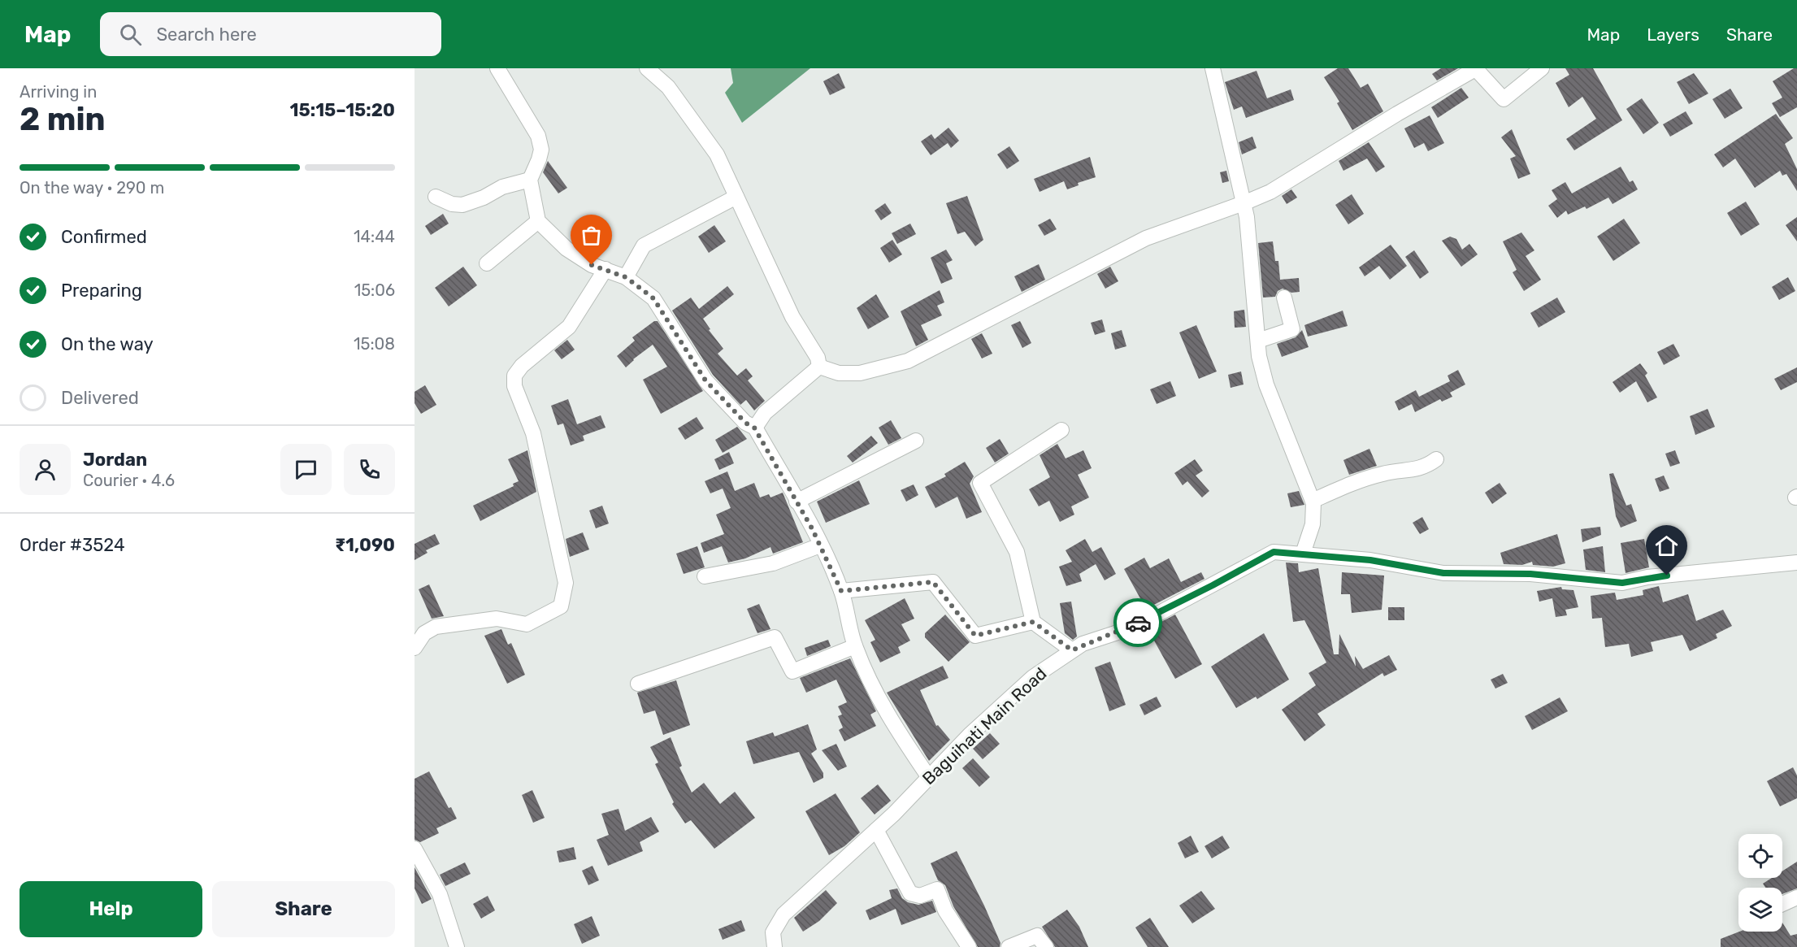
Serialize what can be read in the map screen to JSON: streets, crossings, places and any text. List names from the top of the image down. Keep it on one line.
{"streets":{"street":["Baguihati Main Road"]},"page":{"header":"Map","search":"Search here","nav":["Map","Layers","Share"],"heading":["2 min","Arriving in","15:15–15:20"],"panel":["Jordan","Courier · 4.6","Order #3524","₹1,090"],"bar":"On the way · 290 m","list":[["Confirmed","14:44"],["Preparing","15:06"],["On the way","15:08"],"Delivered"],"buttons":["Help","Share"]}}
